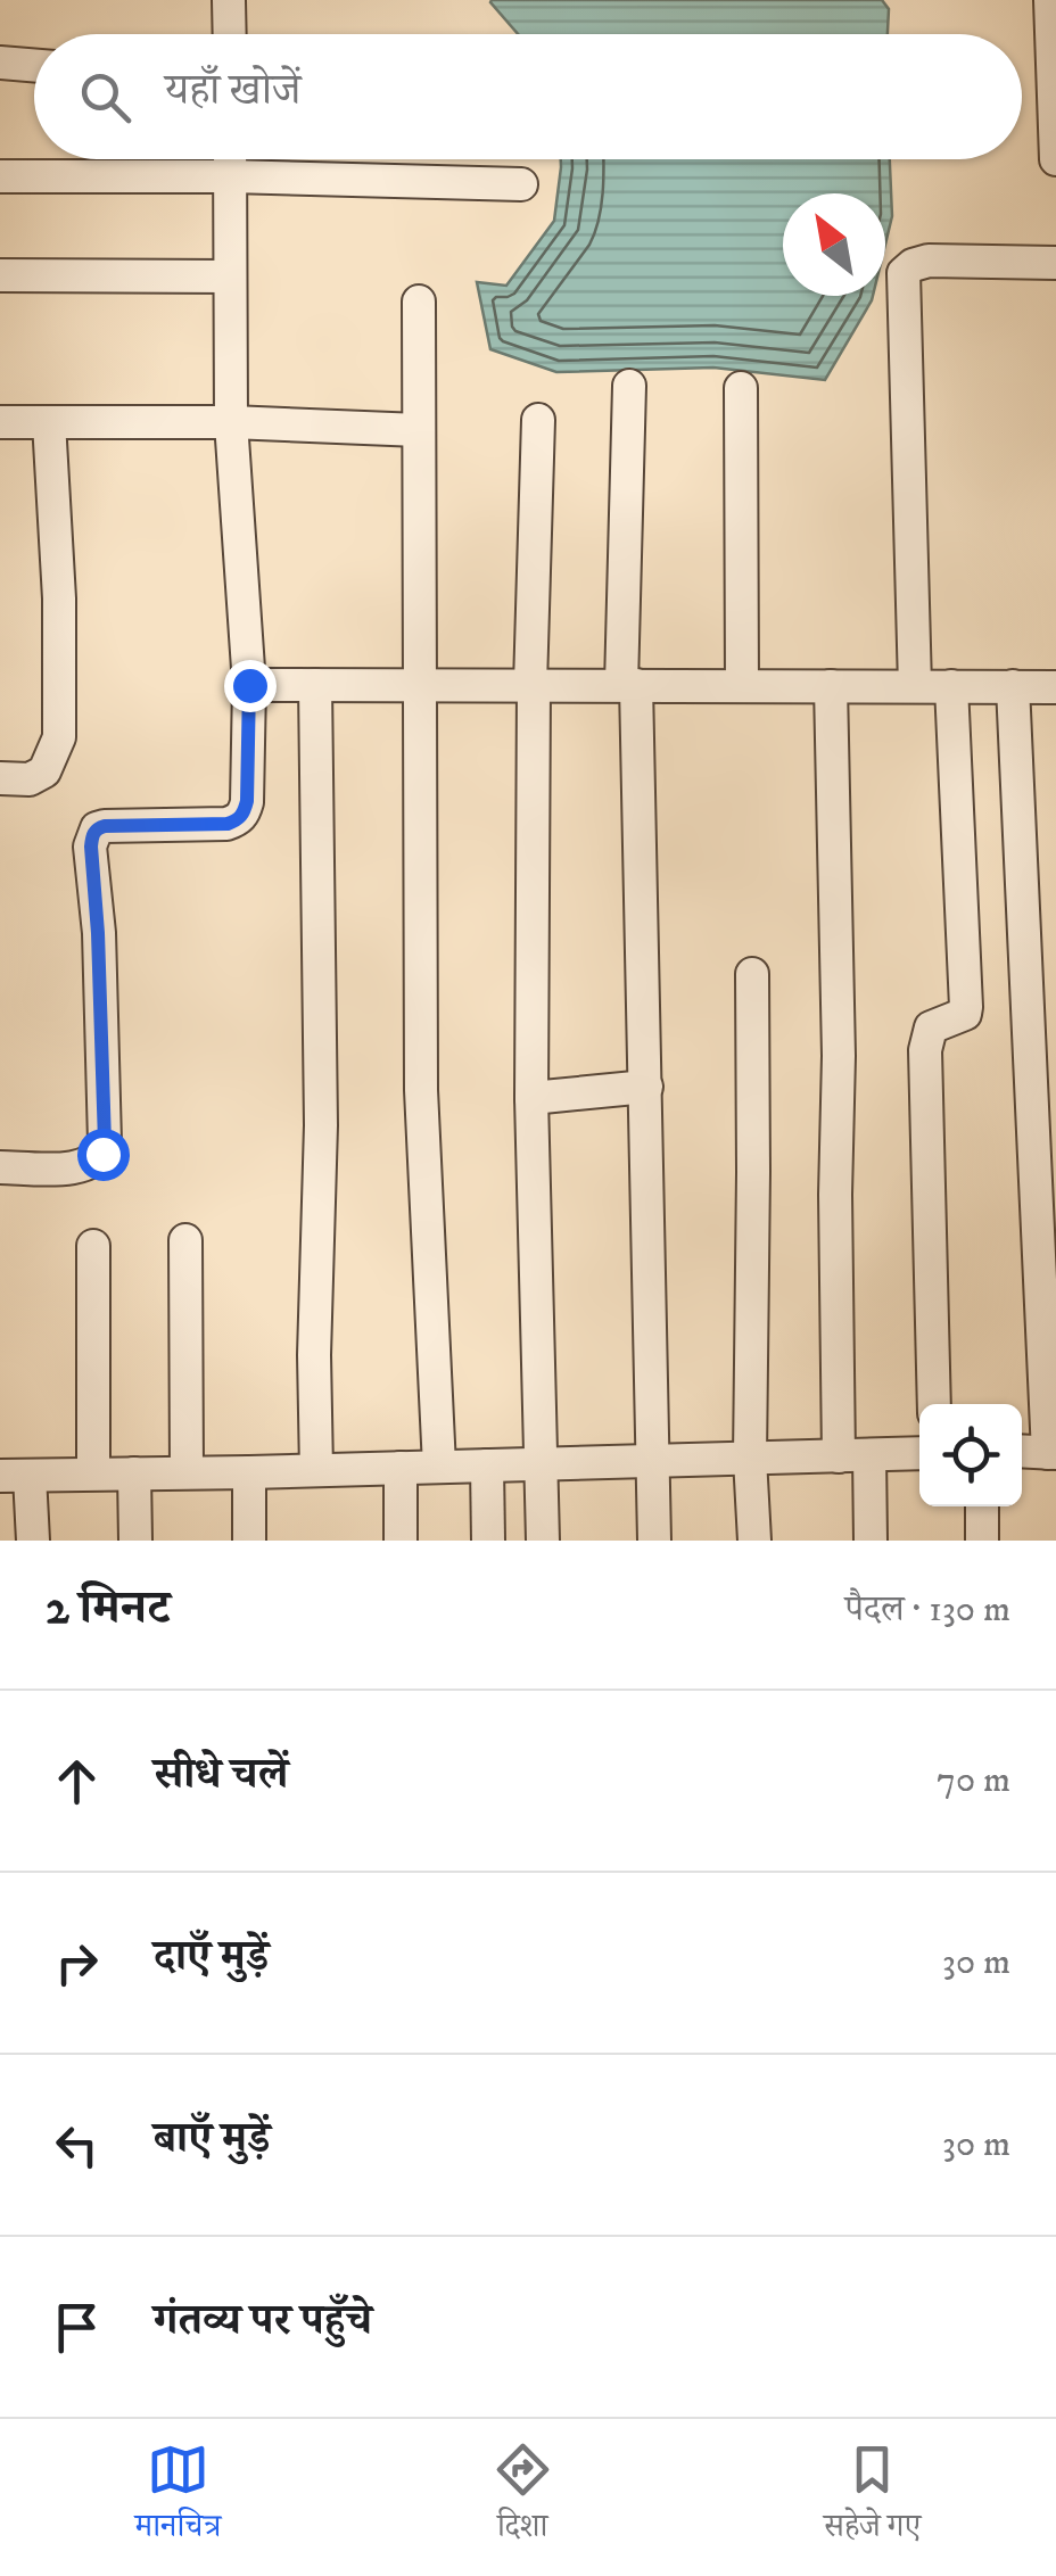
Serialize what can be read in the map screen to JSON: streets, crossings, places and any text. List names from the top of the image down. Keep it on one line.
{"north":"top left","page":{"search":"यहाँ खोजें","heading":["2 मिनट","पैदल · 130 m"],"list":[["सीधे चलें","70 m"],["दाएँ मुड़ें","30 m"],["बाएँ मुड़ें","30 m"],"गंतव्य पर पहुँचे"],"nav":["मानचित्र","दिशा","सहेजे गए"]}}
